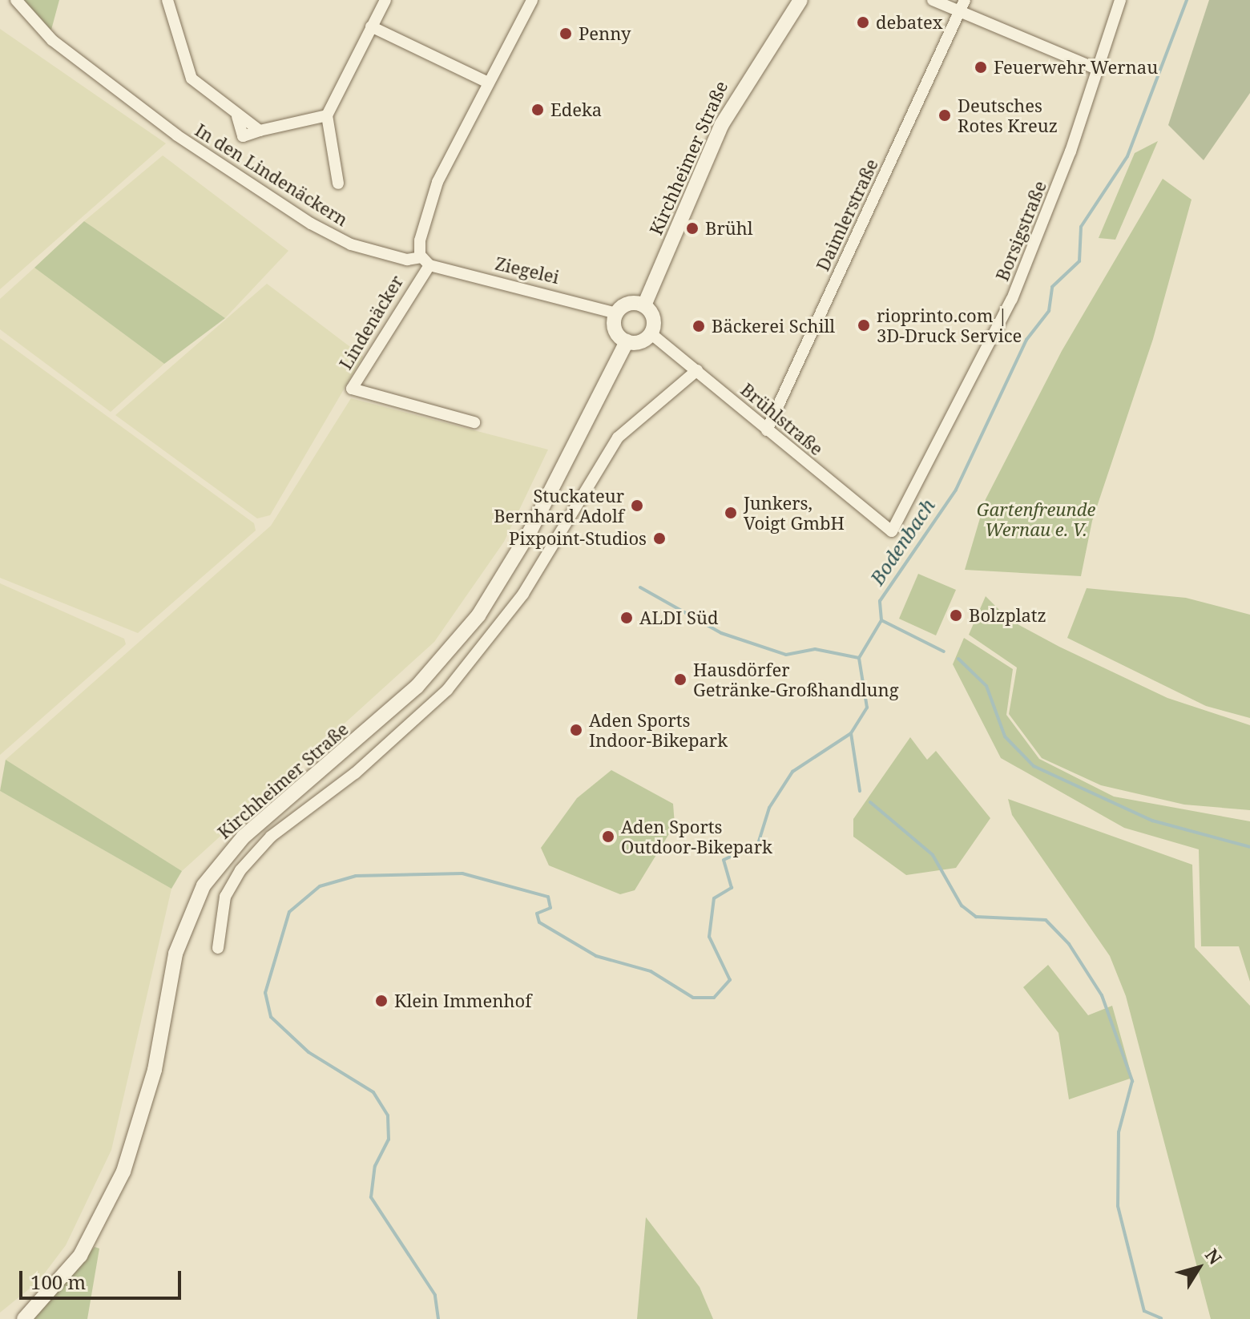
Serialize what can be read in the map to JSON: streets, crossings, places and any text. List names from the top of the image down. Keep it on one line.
{"streets":{"main road":["Kirchheimer Straße"],"street":["In den Lindenäckern","Daimlerstraße","Borsigstraße","Ziegelei","Lindenäcker","Brühlstraße"]},"crossings":[["Kirchheimer Straße","Ziegelei"],["Kirchheimer Straße","Brühlstraße"],["In den Lindenäckern","Ziegelei"],["In den Lindenäckern","Lindenäcker"],["Daimlerstraße","Brühlstraße"],["Borsigstraße","Brühlstraße"],["Ziegelei","Lindenäcker"],["Ziegelei","Brühlstraße"]],"water":["Bodenbach"],"parks":["Gartenfreunde Wernau e. V."],"places":["debatex","Penny","Feuerwehr Wernau","Edeka","Deutsches Rotes Kreuz","Brühl","rioprinto.com | 3D-Druck Service","Bäckerei Schill","Stuckateur Bernhard Adolf","Junkers, Voigt GmbH","Pixpoint-Studios","Bolzplatz","ALDI Süd","Hausdörfer Getränke-Großhandlung","Aden Sports Indoor-Bikepark","Aden Sports Outdoor-Bikepark","Klein Immenhof"],"scale_bar":"100 m","north":"top right"}
